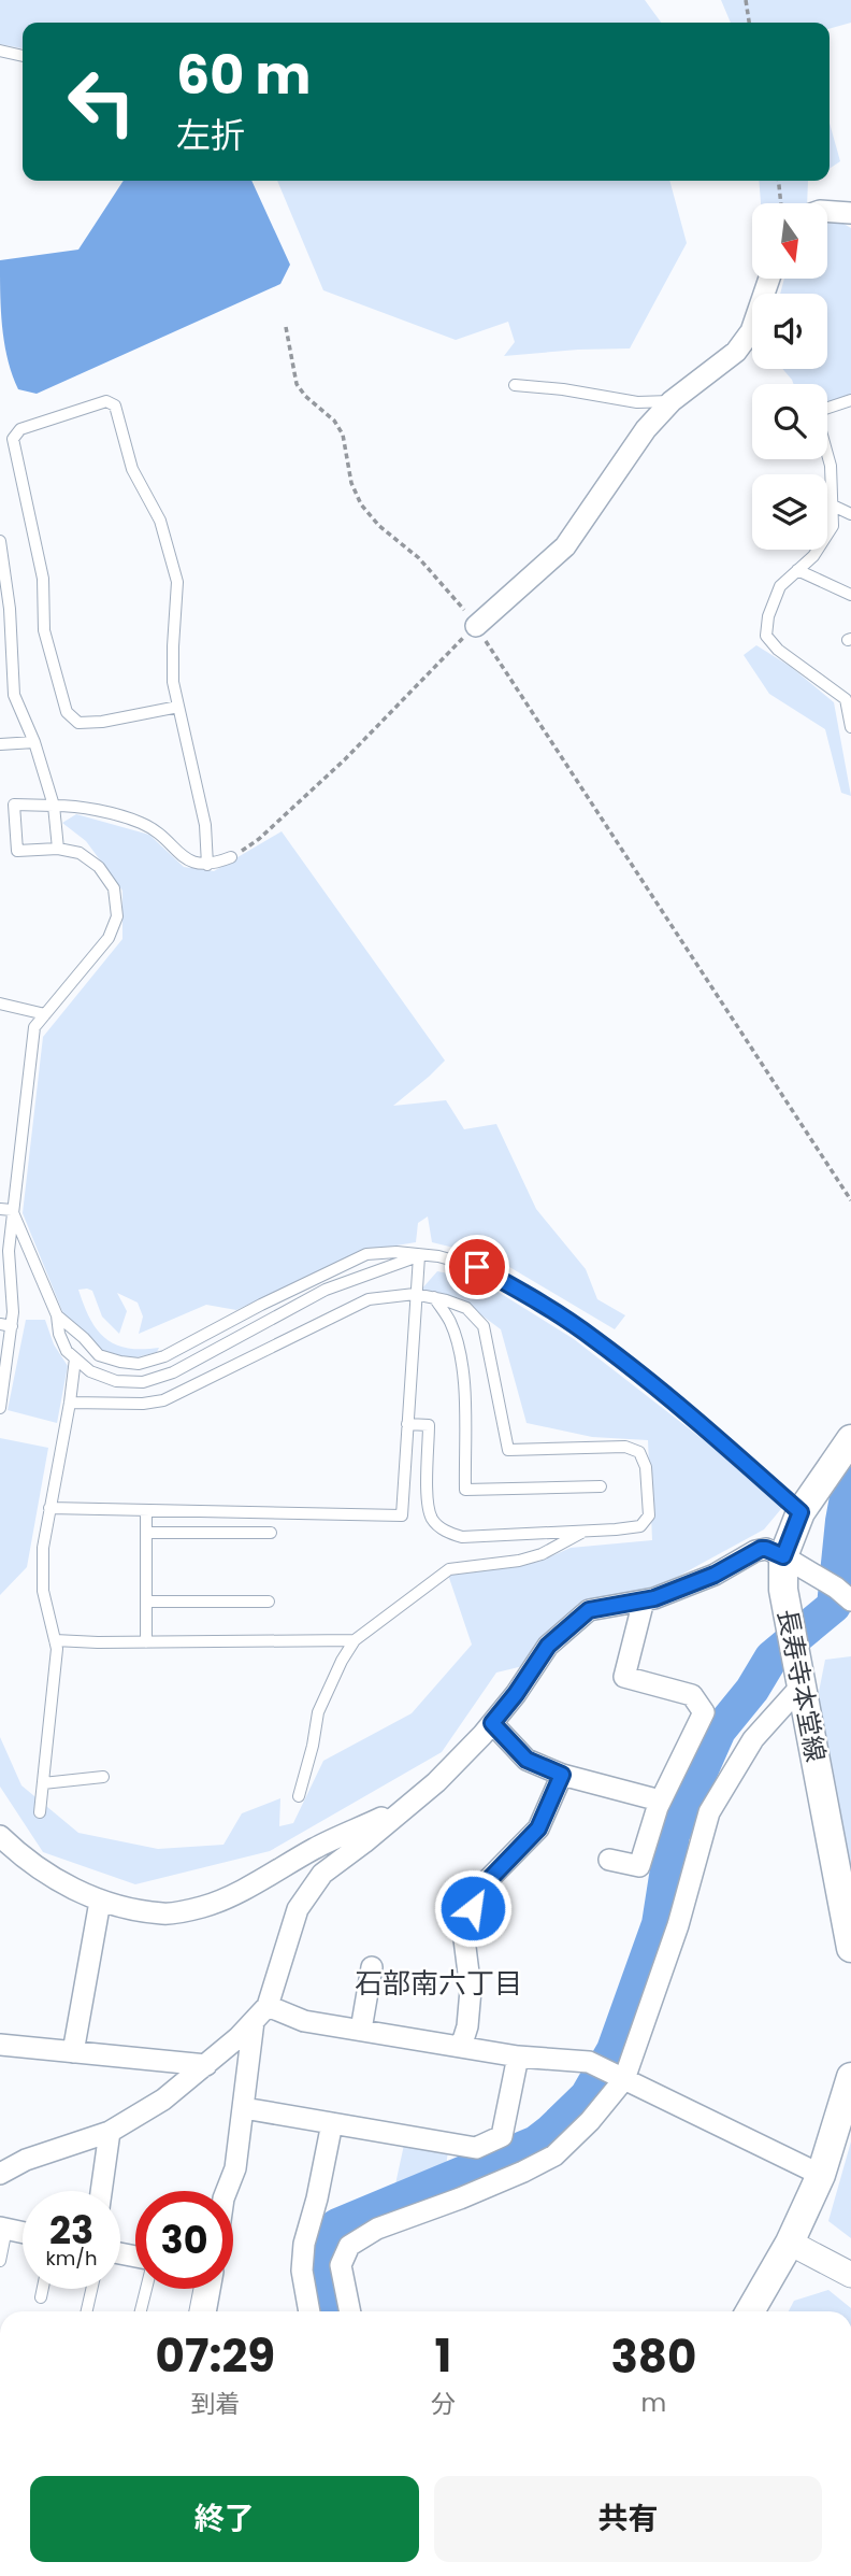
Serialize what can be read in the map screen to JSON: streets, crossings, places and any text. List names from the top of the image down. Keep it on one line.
{"streets":{"main road":["長寿寺本堂線"]},"districts":["石部南六丁目"],"north":"bottom","page":{"turn":["60 m","左折"],"speed":"23 km/h","limit":"30","eta":["07:29","到着","1","分","380","m"],"buttons":["終了","共有"]}}
